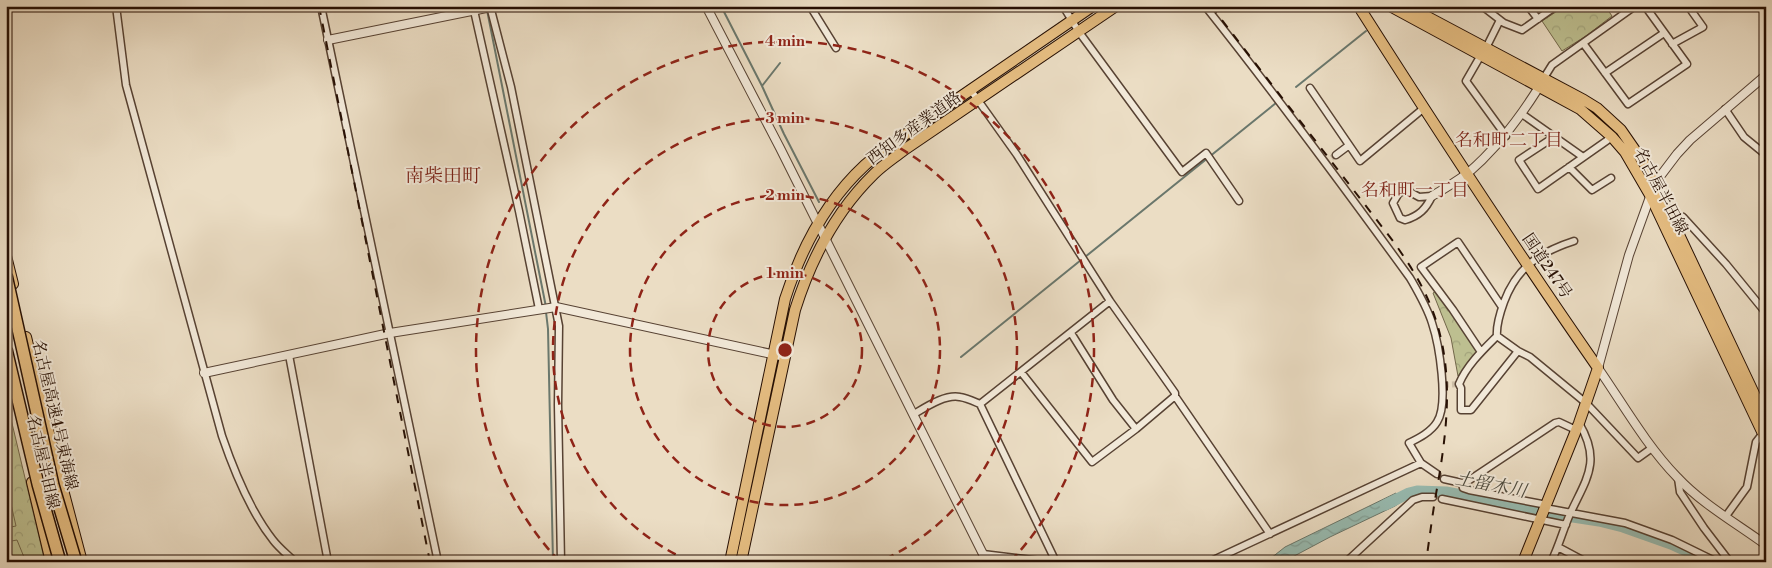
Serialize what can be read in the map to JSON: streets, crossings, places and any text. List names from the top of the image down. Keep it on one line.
{"streets":{"highway":["名古屋高速4号東海線"],"main road":["西知多産業道路","名古屋半田線","国道247号"]},"districts":["名和町二丁目","南柴田町","名和町一丁目"],"water":["土留木川"],"rings":["4 min","3 min","2 min","1 min"]}
